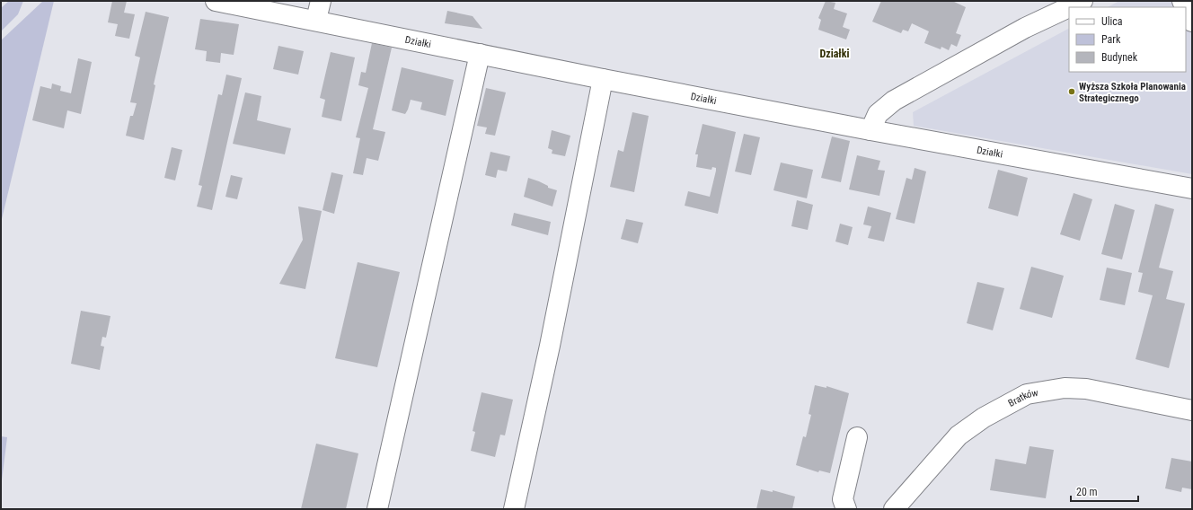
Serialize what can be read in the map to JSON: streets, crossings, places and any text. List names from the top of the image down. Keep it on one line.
{"streets":{"street":["Działki","Bratków"]},"districts":["Działki"],"places":["Wyższa Szkoła Planowania Strategicznego"],"legend":["Ulica","Park","Budynek"],"scale_bar":"20 m"}
